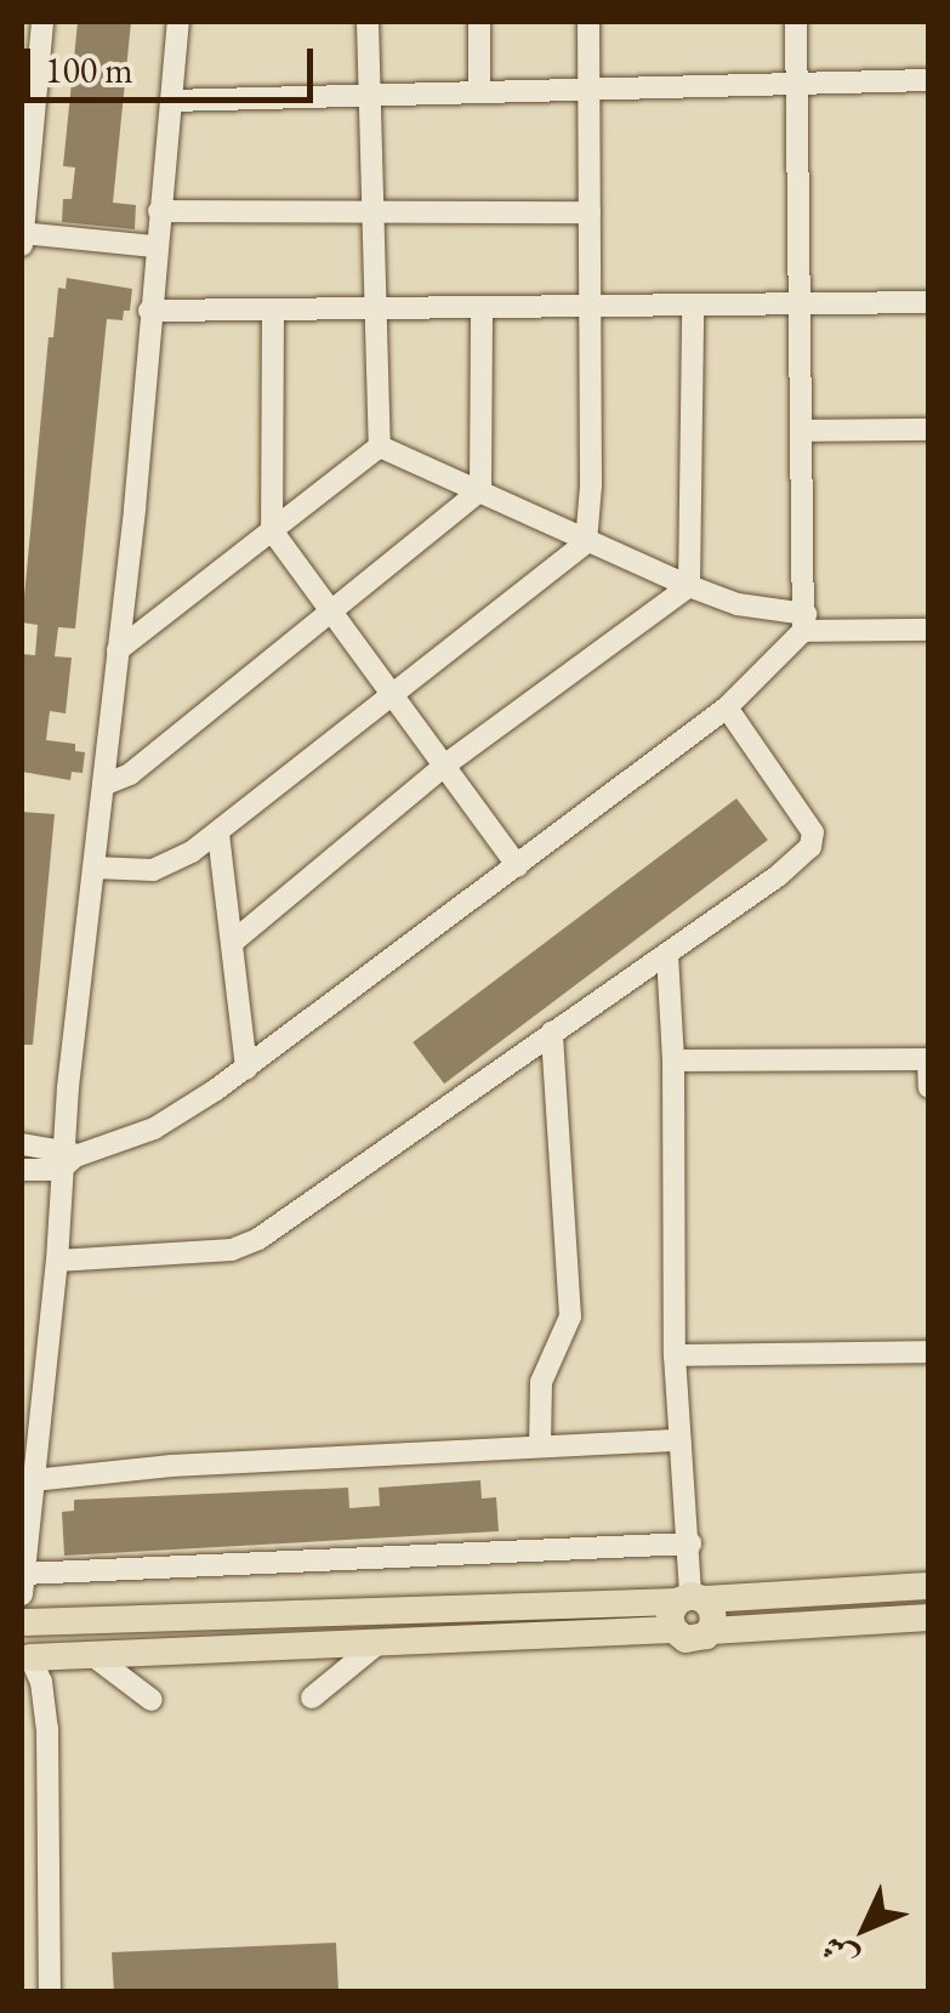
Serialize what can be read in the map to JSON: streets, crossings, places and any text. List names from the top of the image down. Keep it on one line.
{"scale_bar":"100 m","north":"bottom left"}
